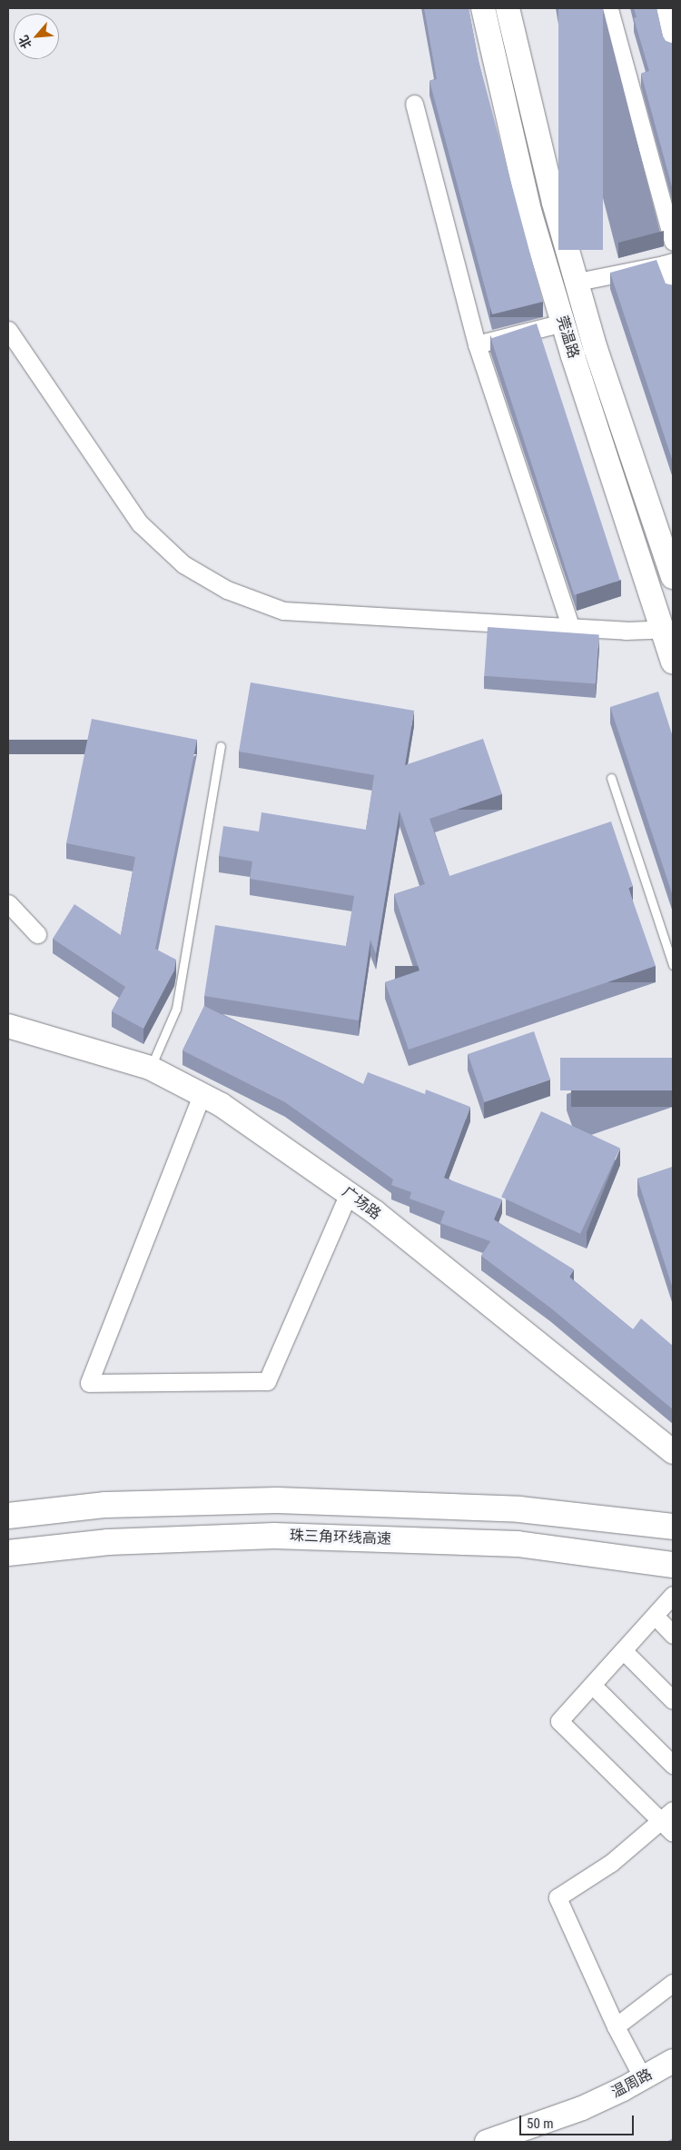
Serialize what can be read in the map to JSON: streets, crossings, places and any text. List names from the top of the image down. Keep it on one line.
{"streets":{"highway":["珠三角环线高速"],"main road":["莞温路","广场路","温周路"]},"scale_bar":"50 m","north":"bottom left"}
